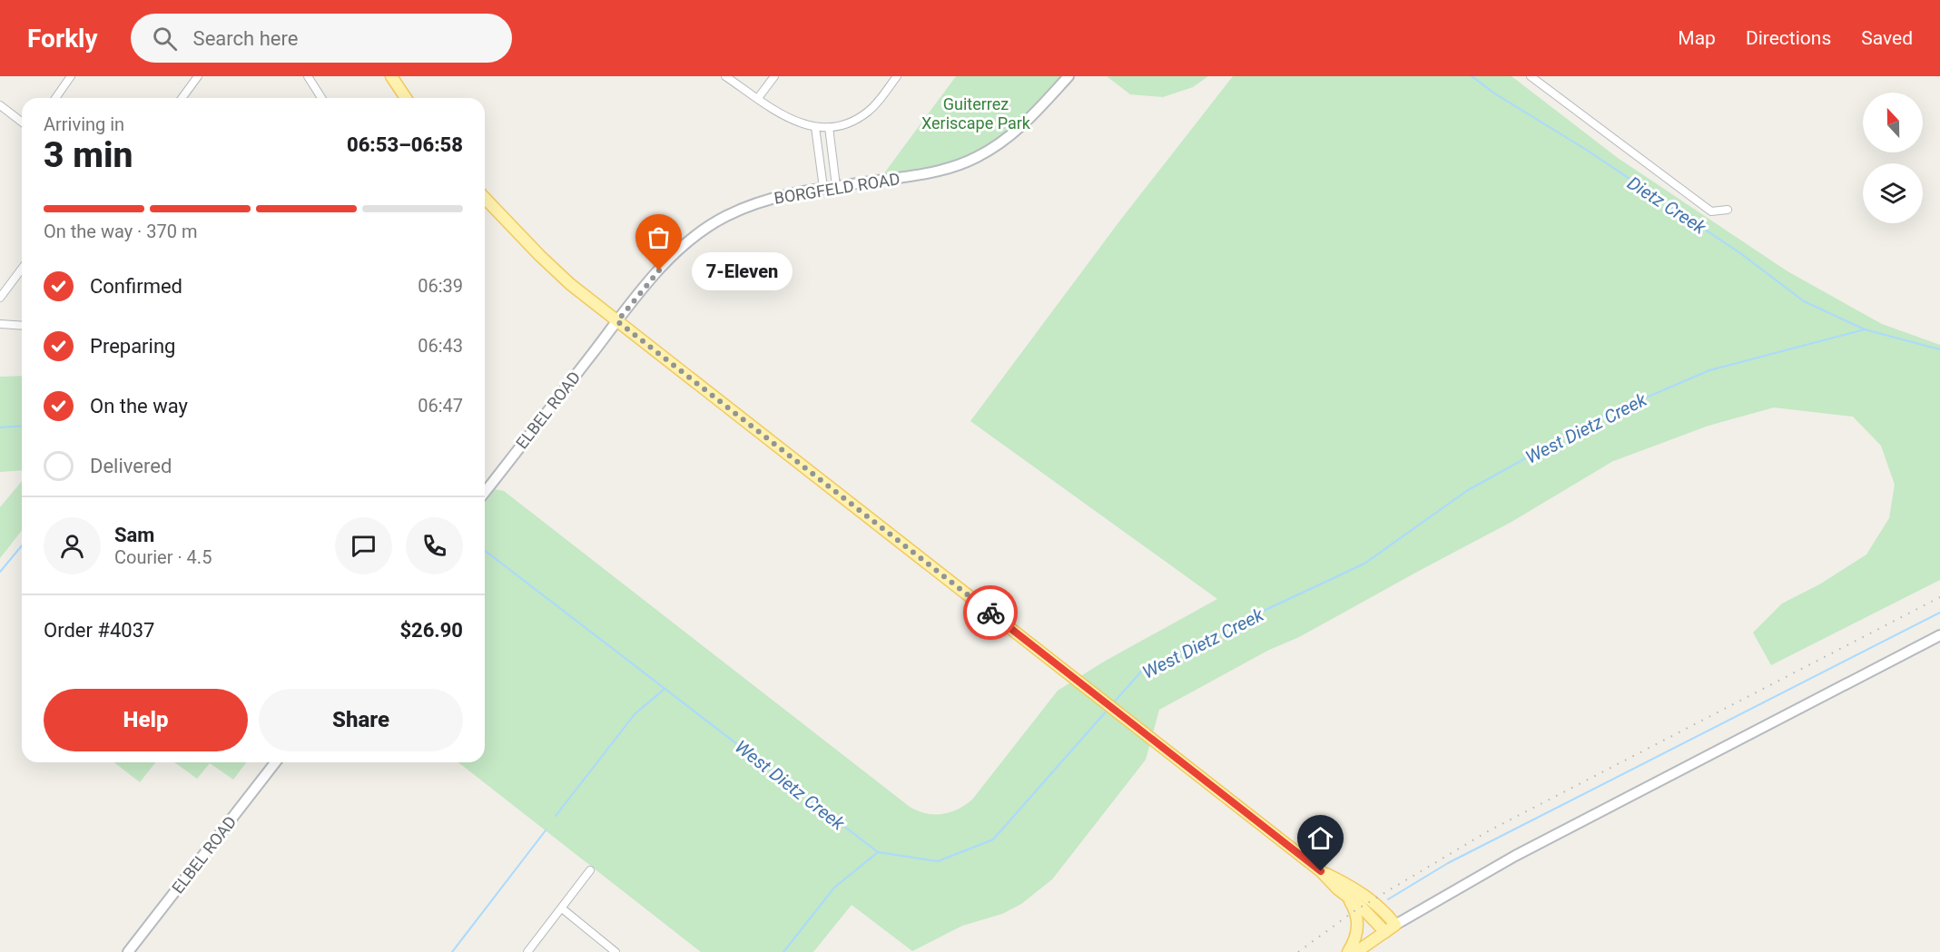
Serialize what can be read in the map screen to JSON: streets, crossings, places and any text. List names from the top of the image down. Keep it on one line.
{"streets":{"street":["BORGFELD ROAD","ELBEL ROAD"]},"crossings":[["BORGFELD ROAD","ELBEL ROAD"]],"water":["Dietz Creek","West Dietz Creek"],"parks":["Guiterrez Xeriscape Park"],"places":["7-Eleven"],"north":"top","page":{"header":"Forkly","search":"Search here","nav":["Map","Directions","Saved"],"heading":["3 min","Arriving in","06:53–06:58"],"panel":["Sam","Courier · 4.5","Order #4037","$26.90"],"bar":"On the way · 370 m","bubble":"7-Eleven","list":[["Confirmed","06:39"],["Preparing","06:43"],["On the way","06:47"],"Delivered"],"buttons":["Help","Share"]}}
